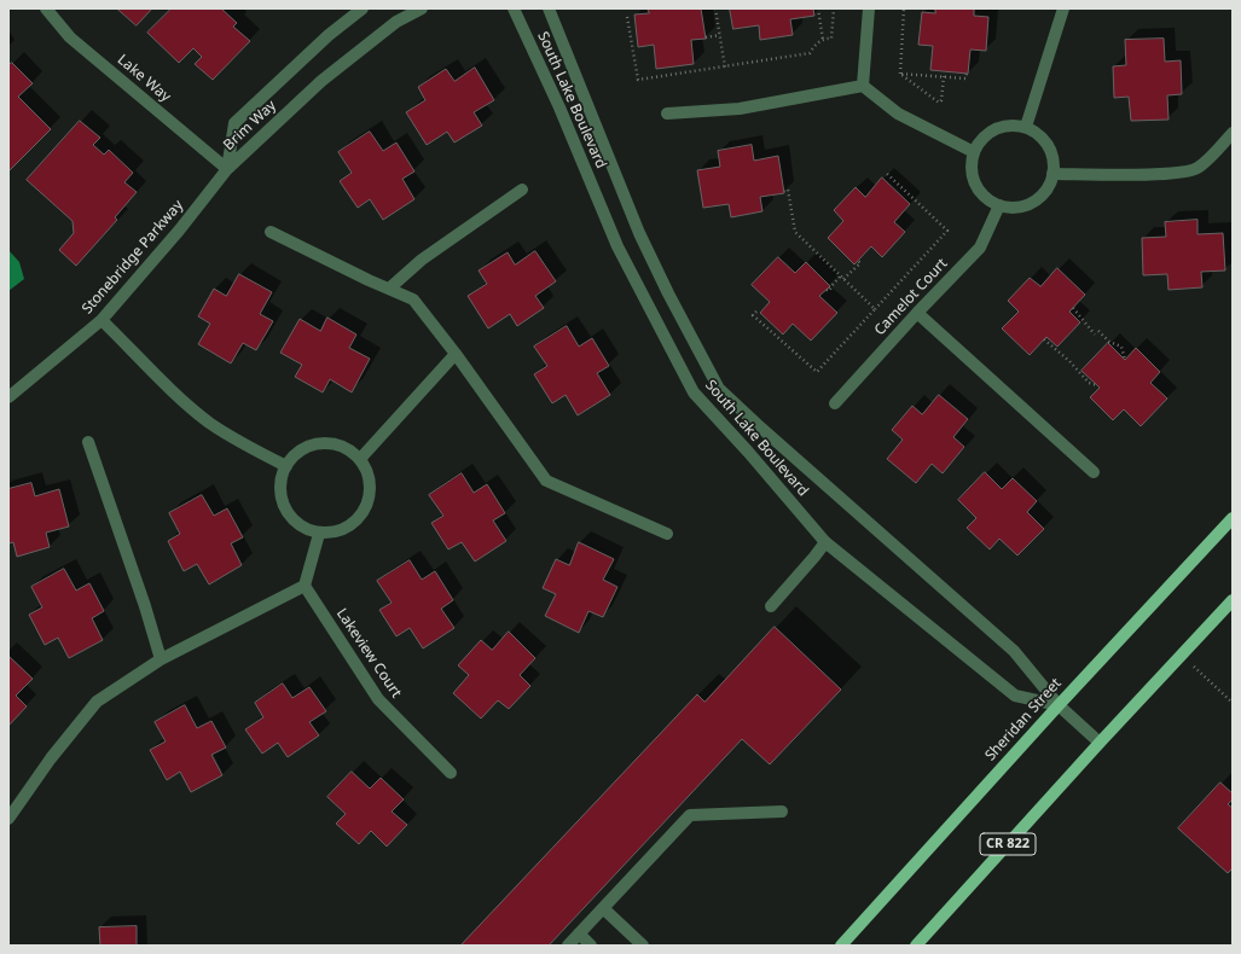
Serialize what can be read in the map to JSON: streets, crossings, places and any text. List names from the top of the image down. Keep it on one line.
{"streets":{"main road":["Sheridan Street","CR 822"],"street":["Lake Way","South Lake Boulevard","Brim Way","Stonebridge Parkway","Camelot Court","Lakeview Court"]},"crossings":[["Lake Way","Brim Way"],["Lake Way","Stonebridge Parkway"],["South Lake Boulevard","Sheridan Street"],["South Lake Boulevard","CR 822"],["Brim Way","Stonebridge Parkway"]]}
